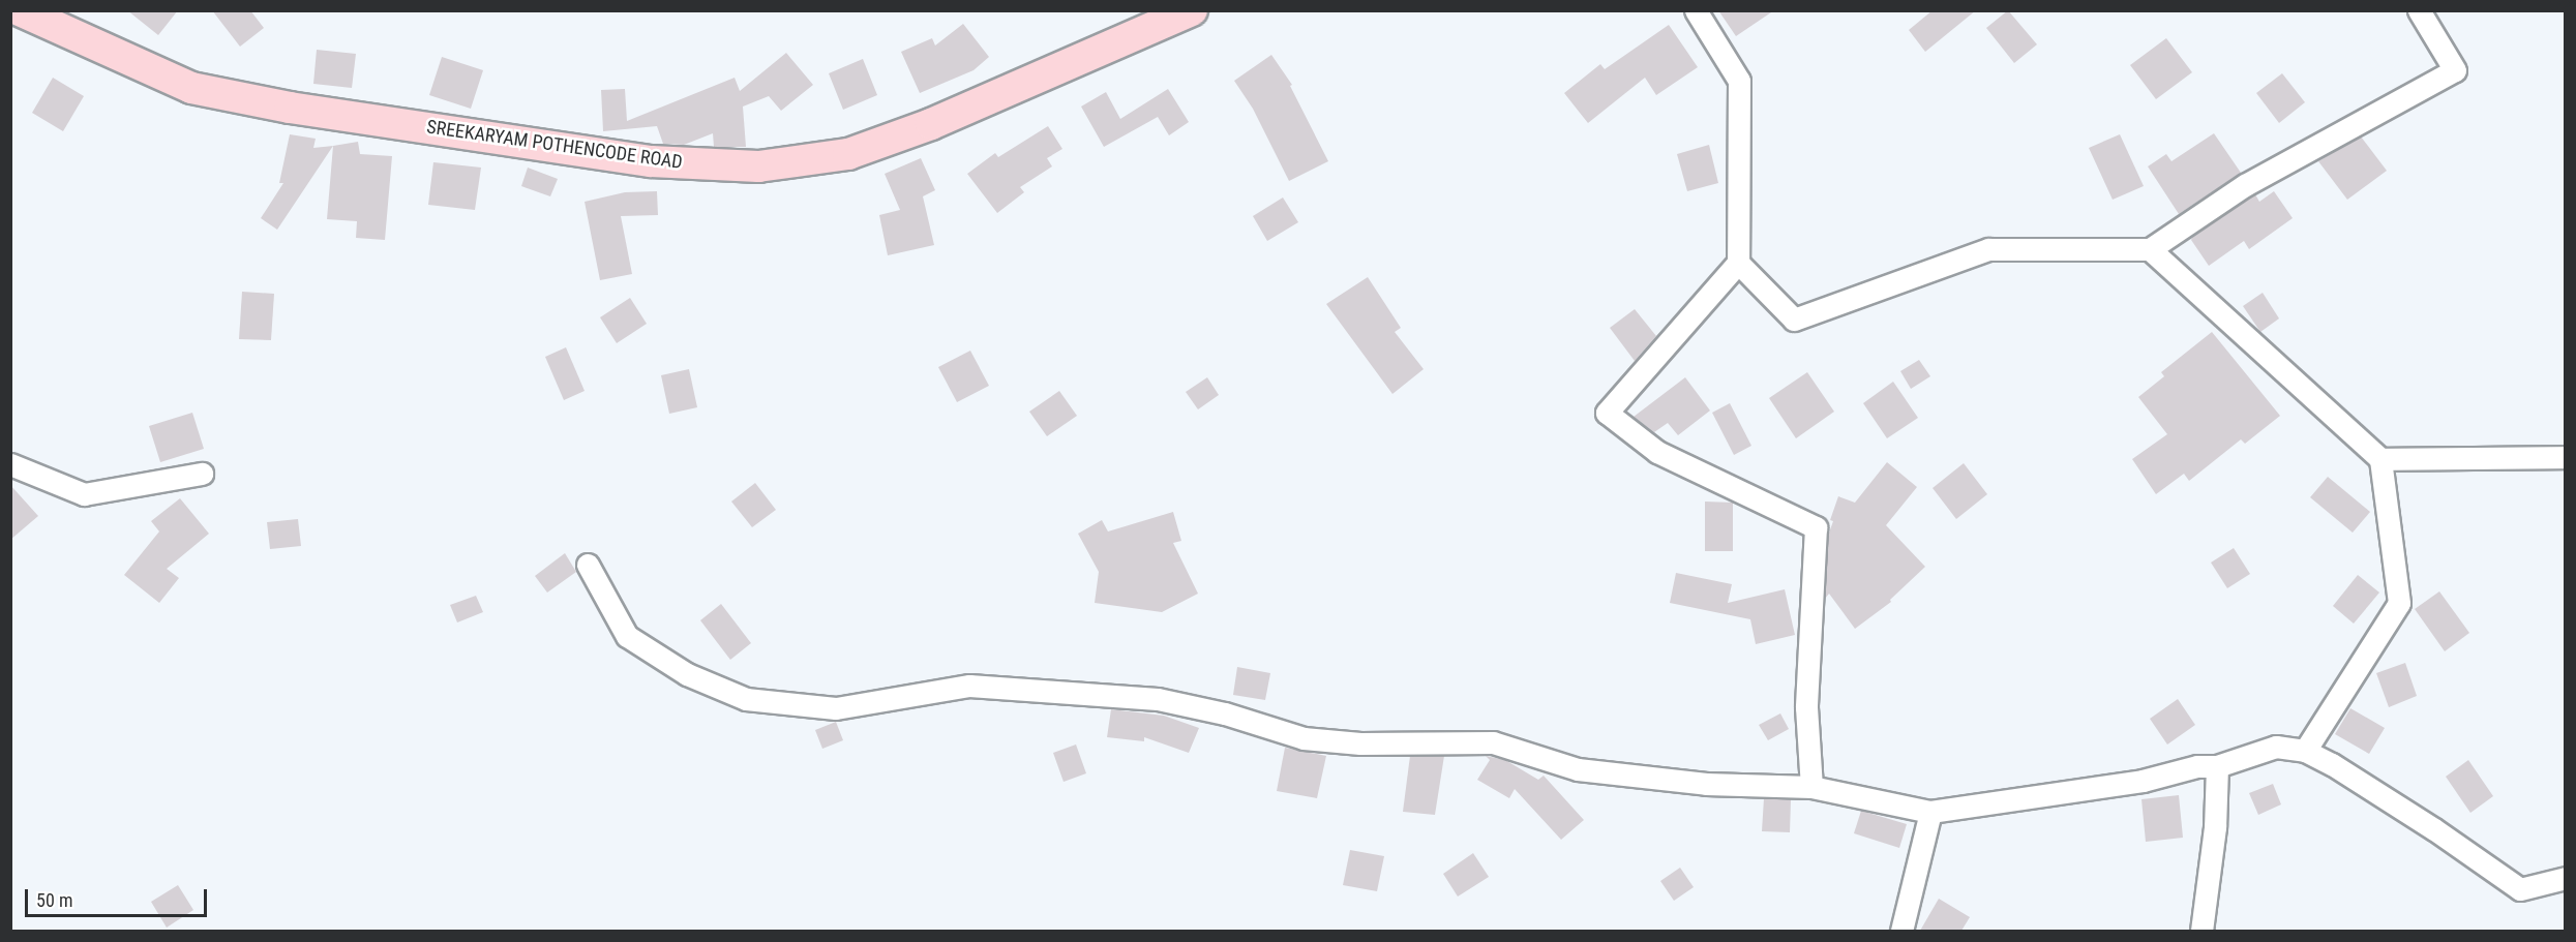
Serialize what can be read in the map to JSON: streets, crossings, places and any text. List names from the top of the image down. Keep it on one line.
{"streets":{"main road":["SREEKARYAM POTHENCODE ROAD"]},"scale_bar":"50 m"}
